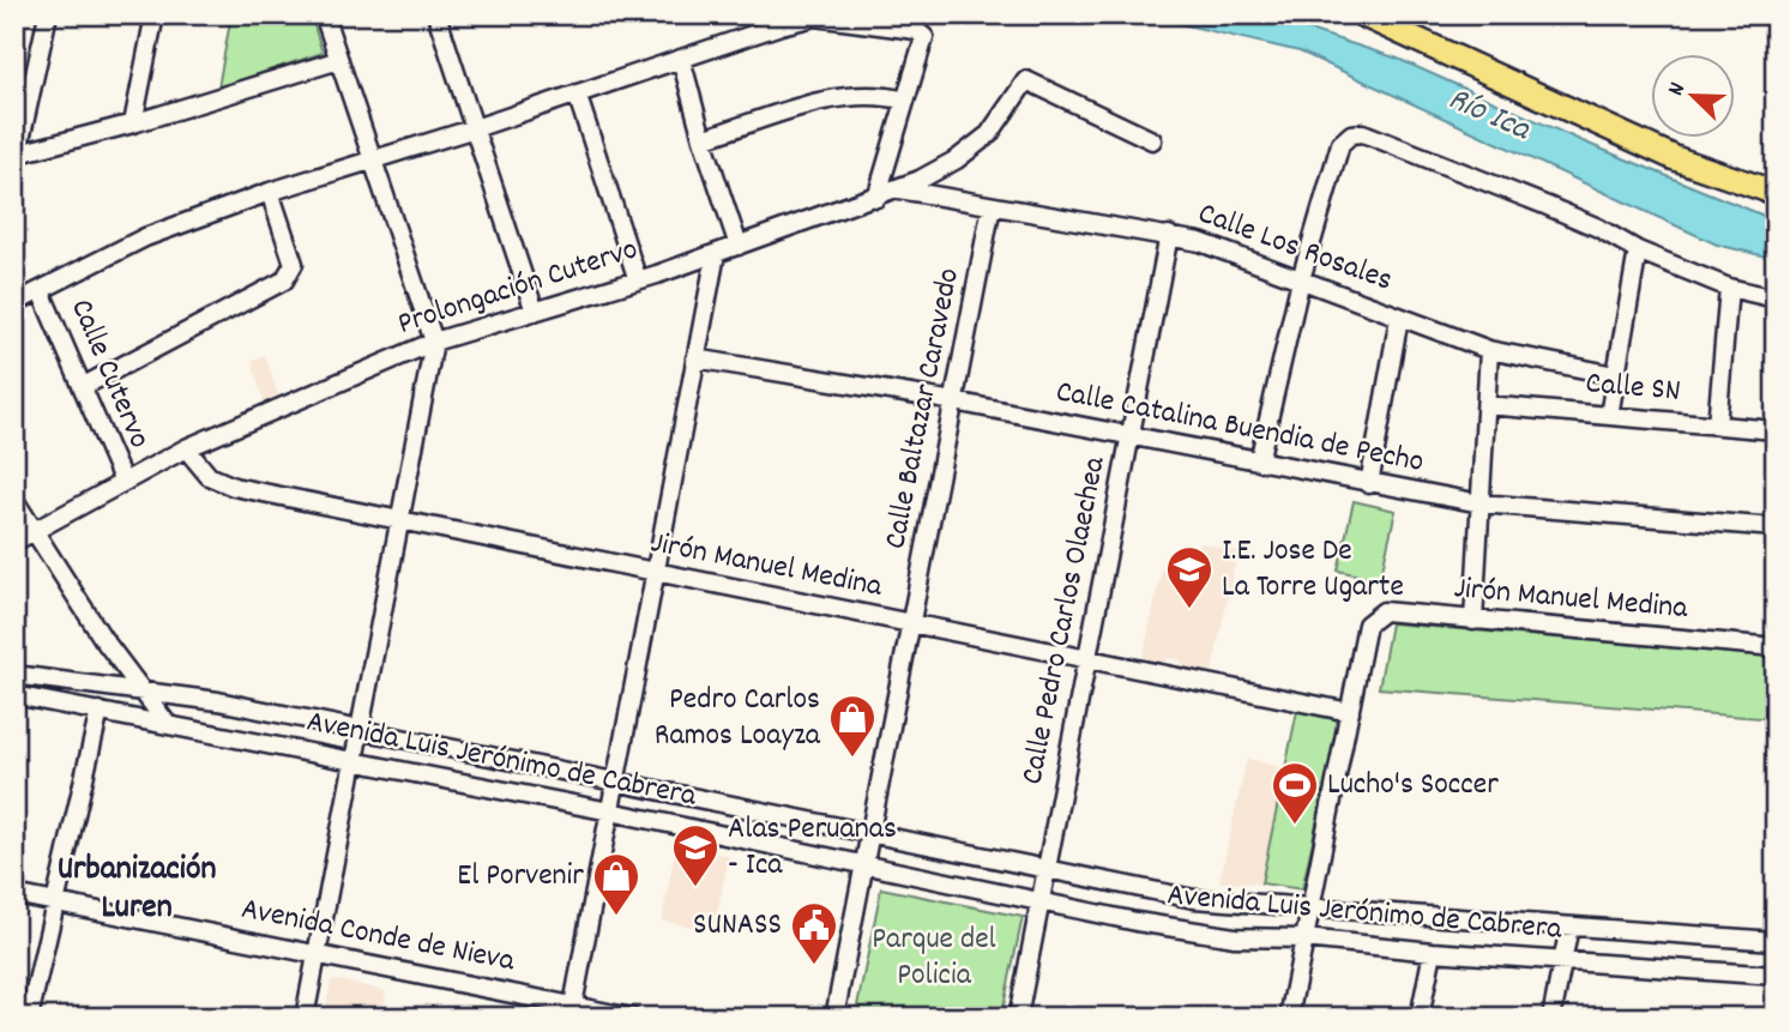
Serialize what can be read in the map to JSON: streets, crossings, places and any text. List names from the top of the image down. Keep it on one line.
{"streets":{"street":["Calle Los Rosales","Prolongación Cutervo","Calle Cutervo","Calle SN","Calle Baltazar Caravedo","Calle Catalina Buendia de Pecho","Jirón Manuel Medina","Calle Pedro Carlos Olaechea","Avenida Luis Jerónimo de Cabrera","Avenida Conde de Nieva"]},"crossings":[["Calle Los Rosales","Prolongación Cutervo"],["Calle Los Rosales","Calle Baltazar Caravedo"],["Calle Los Rosales","Calle Pedro Carlos Olaechea"],["Prolongación Cutervo","Calle Cutervo"],["Prolongación Cutervo","Jirón Manuel Medina"],["Calle Baltazar Caravedo","Calle Catalina Buendia de Pecho"],["Calle Baltazar Caravedo","Jirón Manuel Medina"],["Calle Baltazar Caravedo","Avenida Luis Jerónimo de Cabrera"],["Calle Catalina Buendia de Pecho","Calle Pedro Carlos Olaechea"],["Jirón Manuel Medina","Calle Pedro Carlos Olaechea"],["Calle Pedro Carlos Olaechea","Avenida Luis Jerónimo de Cabrera"]],"districts":["Urbanización Luren"],"water":["Río Ica"],"parks":["Parque del Policia"],"places":{"school or university":["I.E. Jose De La Torre Ugarte","Alas Peruanas - Ica"],"shop":["Pedro Carlos Ramos Loayza","El Porvenir"],"sports":["Lucho's Soccer"],"public building":["SUNASS"]},"north":"top left"}
